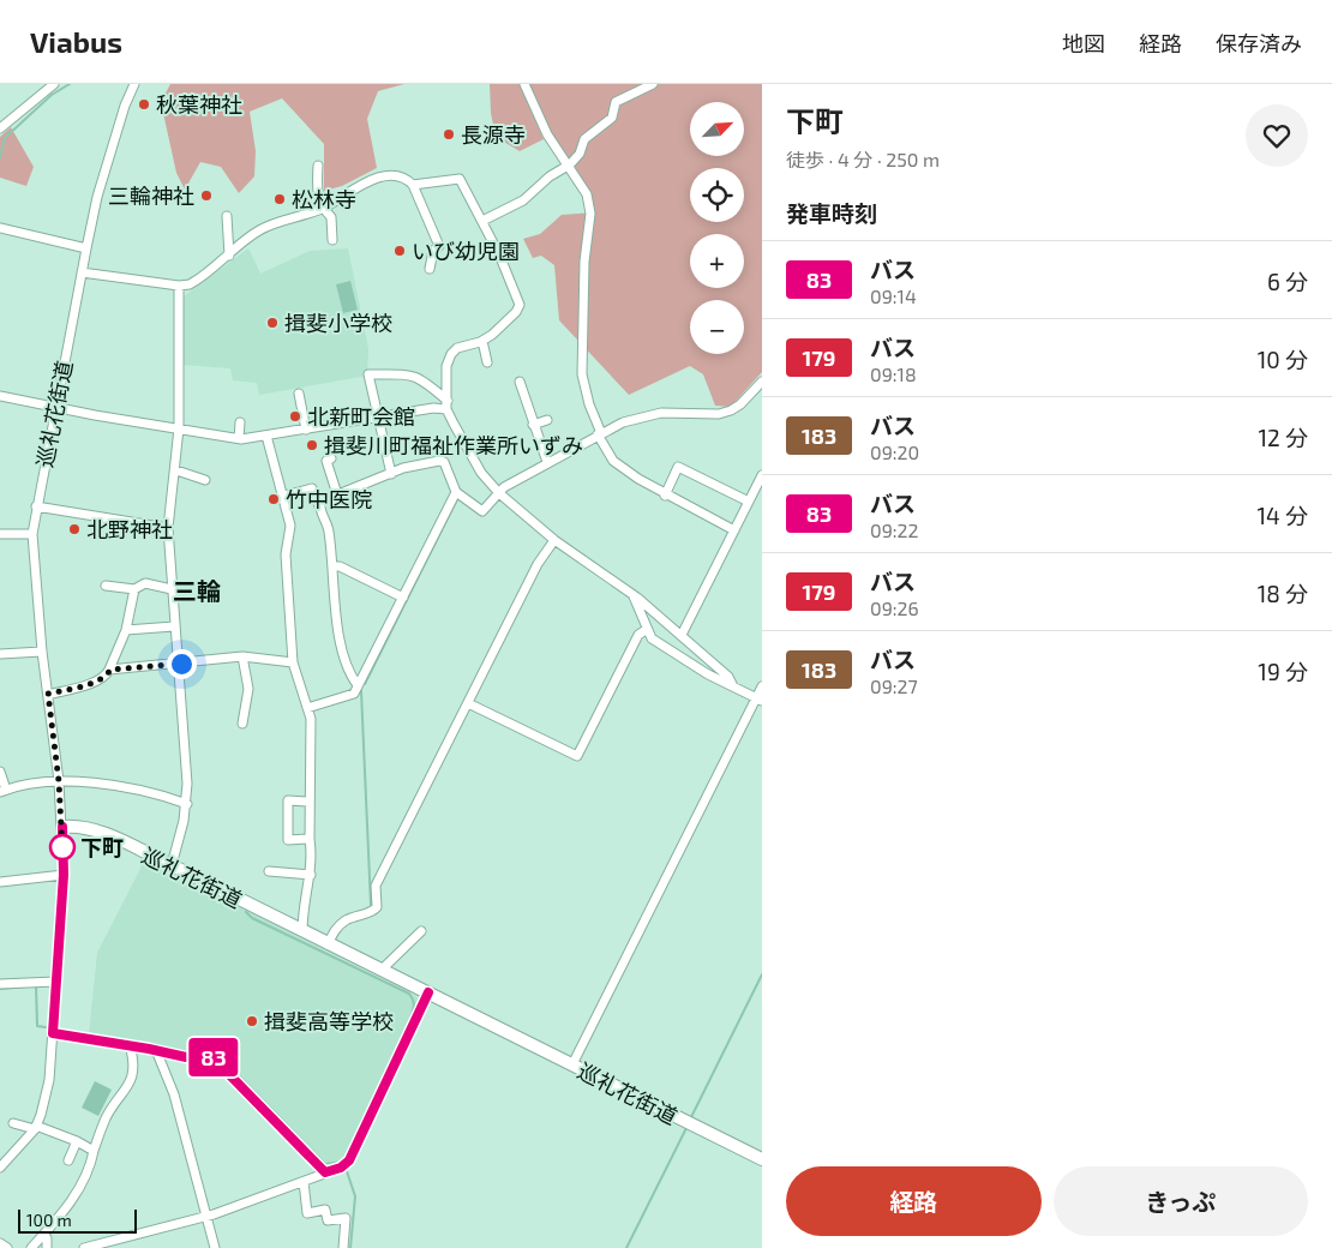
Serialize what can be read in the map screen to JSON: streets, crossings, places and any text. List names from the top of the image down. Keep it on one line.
{"streets":{"street":["巡礼花街道"]},"districts":["三輪"],"places":["秋葉神社","長源寺","三輪神社","松林寺","いび幼児園","揖斐小学校","北新町会館","揖斐川町福祉作業所いずみ","竹中医院","北野神社","下町","揖斐高等学校"],"lines":["bus line 83"],"scale_bar":"100 m","north":"top right","page":{"header":"Viabus","nav":["地図","経路","保存済み"],"on_map":"83","heading":[["下町","徒歩 · 4 分 · 250 m"],"発車時刻"],"map_buttons":["+","−"],"list":[{"mark":"83","name":"バス","note":"09:14","value":"6 分"},{"mark":"179","name":"バス","note":"09:18","value":"10 分"},{"mark":"183","name":"バス","note":"09:20","value":"12 分"},{"mark":"83","name":"バス","note":"09:22","value":"14 分"},{"mark":"179","name":"バス","note":"09:26","value":"18 分"},{"mark":"183","name":"バス","note":"09:27","value":"19 分"}],"buttons":["経路","きっぷ"],"scale":"100 m"}}
